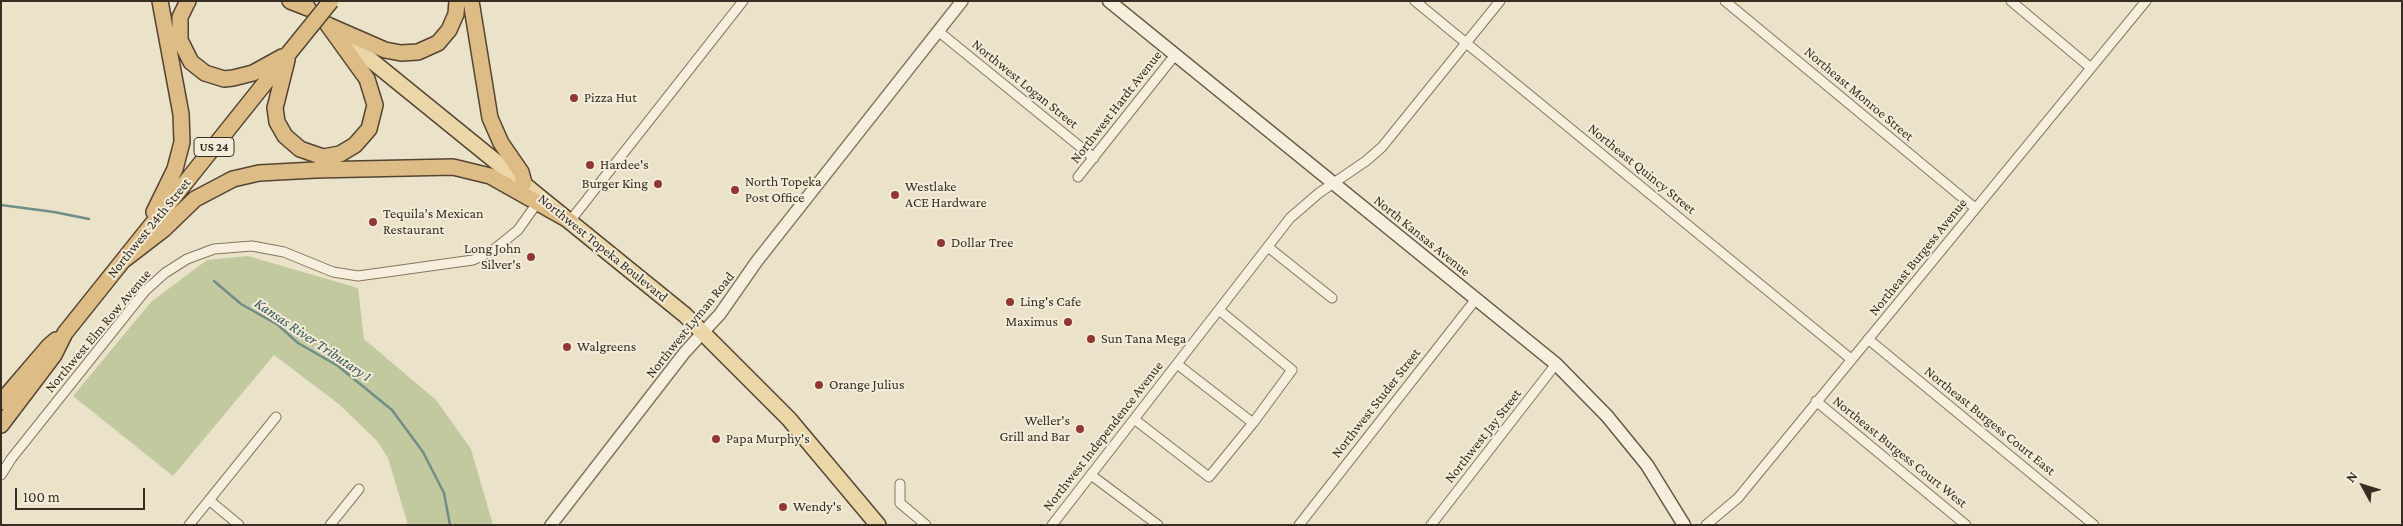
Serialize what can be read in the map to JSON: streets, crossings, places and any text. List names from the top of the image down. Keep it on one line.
{"streets":{"highway":["US 24","Northwest 24th Street"],"main road":["North Kansas Avenue","Northwest Topeka Boulevard"],"street":["Northwest Logan Street","Northeast Monroe Street","Northwest Hardt Avenue","Northeast Quincy Street","Northeast Burgess Avenue","Northwest Lyman Road","Northwest Elm Row Avenue","Northwest Studer Street","Northeast Burgess Court East","Northwest Independence Avenue","Northwest Jay Street","Northeast Burgess Court West"]},"crossings":[["Northwest Logan Street","Northwest Hardt Avenue"],["Northwest Logan Street","Northwest Lyman Road"],["Northeast Monroe Street","Northeast Burgess Avenue"],["Northwest Hardt Avenue","North Kansas Avenue"],["US 24","Northwest 24th Street"],["Northeast Quincy Street","Northeast Burgess Avenue"],["Northeast Quincy Street","Northwest Independence Avenue"],["North Kansas Avenue","Northwest Studer Street"],["North Kansas Avenue","Northwest Independence Avenue"],["North Kansas Avenue","Northwest Jay Street"],["Northwest Topeka Boulevard","Northwest Lyman Road"],["Northwest Topeka Boulevard","Northwest Elm Row Avenue"],["Northeast Burgess Avenue","Northeast Burgess Court East"],["Northeast Burgess Avenue","Northeast Burgess Court West"]],"water":["Kansas River Tributary 1"],"places":["Pizza Hut","Hardee's","Burger King","North Topeka Post Office","Westlake ACE Hardware","Tequila’s Mexican Restaurant","Dollar Tree","Long John Silver's","Ling's Cafe","Maximus","Sun Tana Mega","Walgreens","Orange Julius","Weller's Grill and Bar","Papa Murphy's","Wendy's"],"scale_bar":"100 m","north":"top left"}
